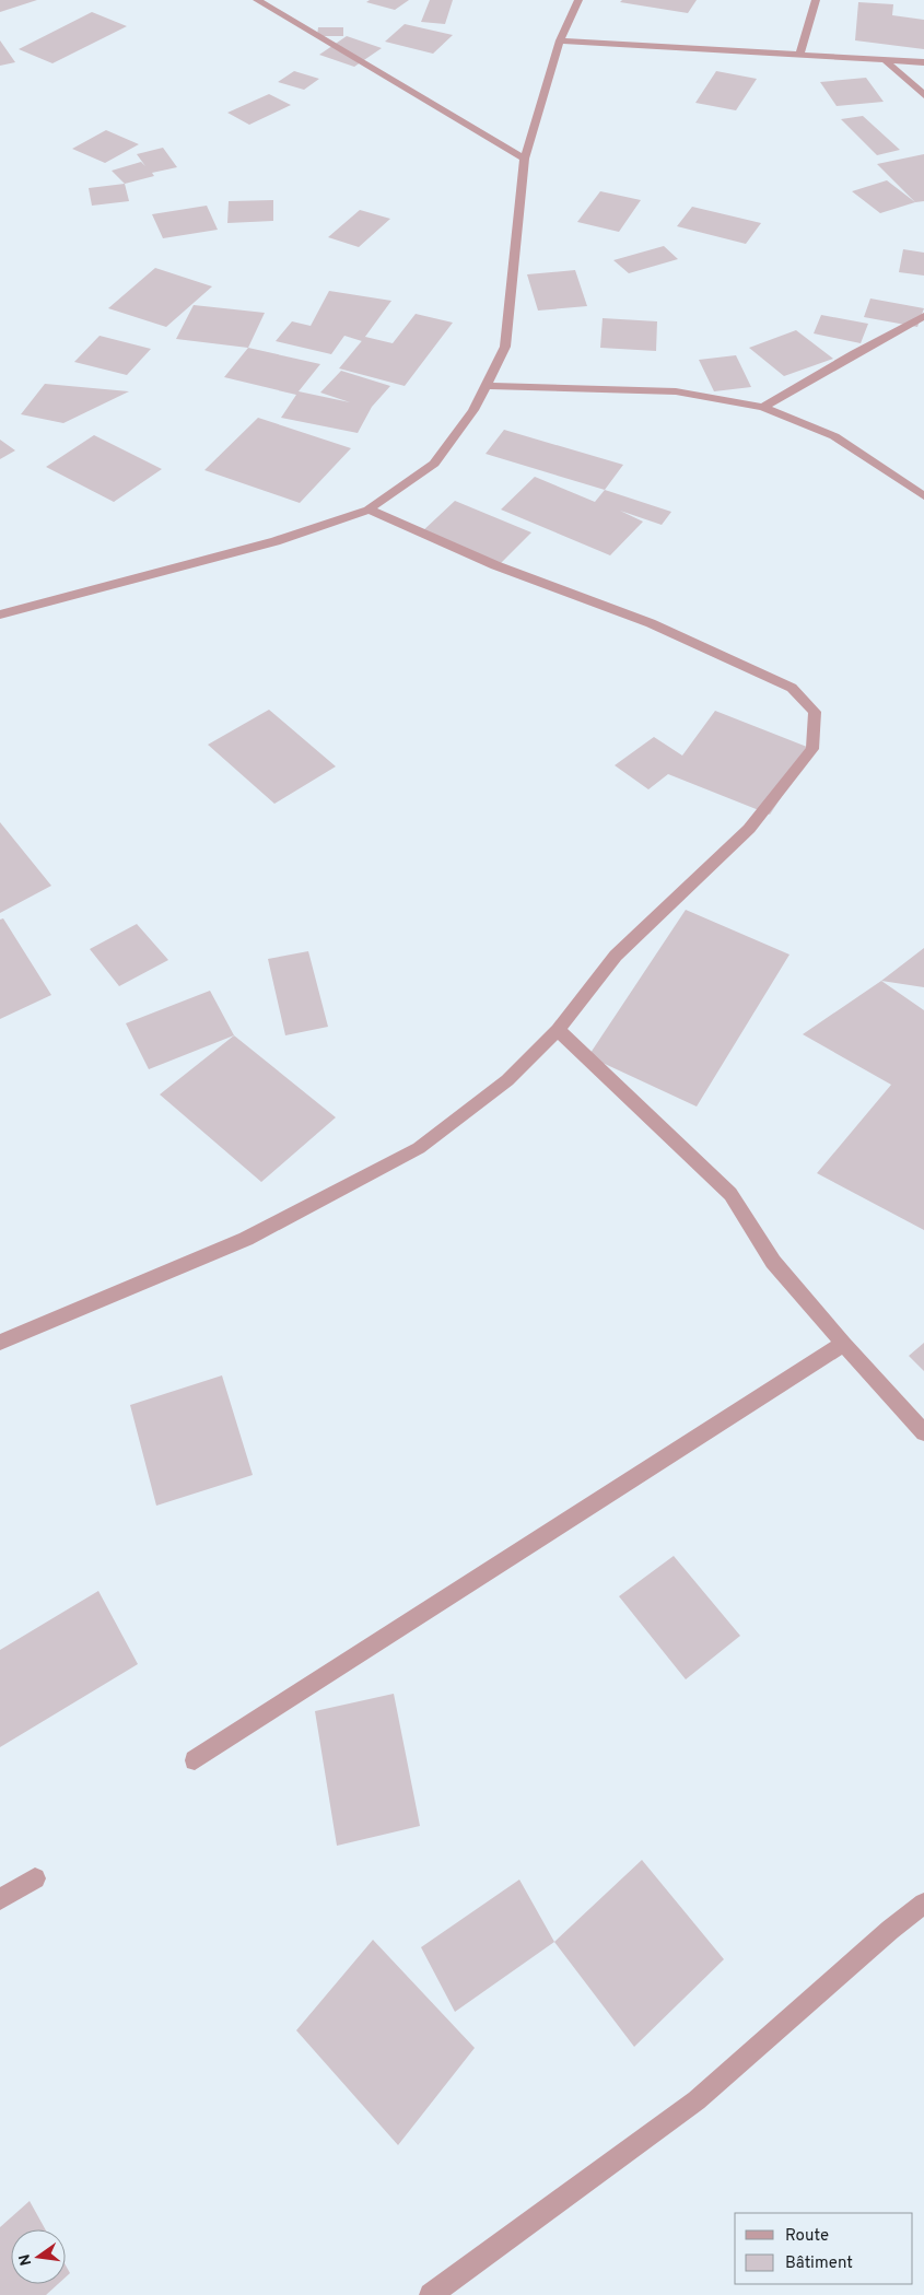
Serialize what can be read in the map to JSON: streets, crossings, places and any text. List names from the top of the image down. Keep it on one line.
{"legend":["Route","Bâtiment"],"north":"left"}
